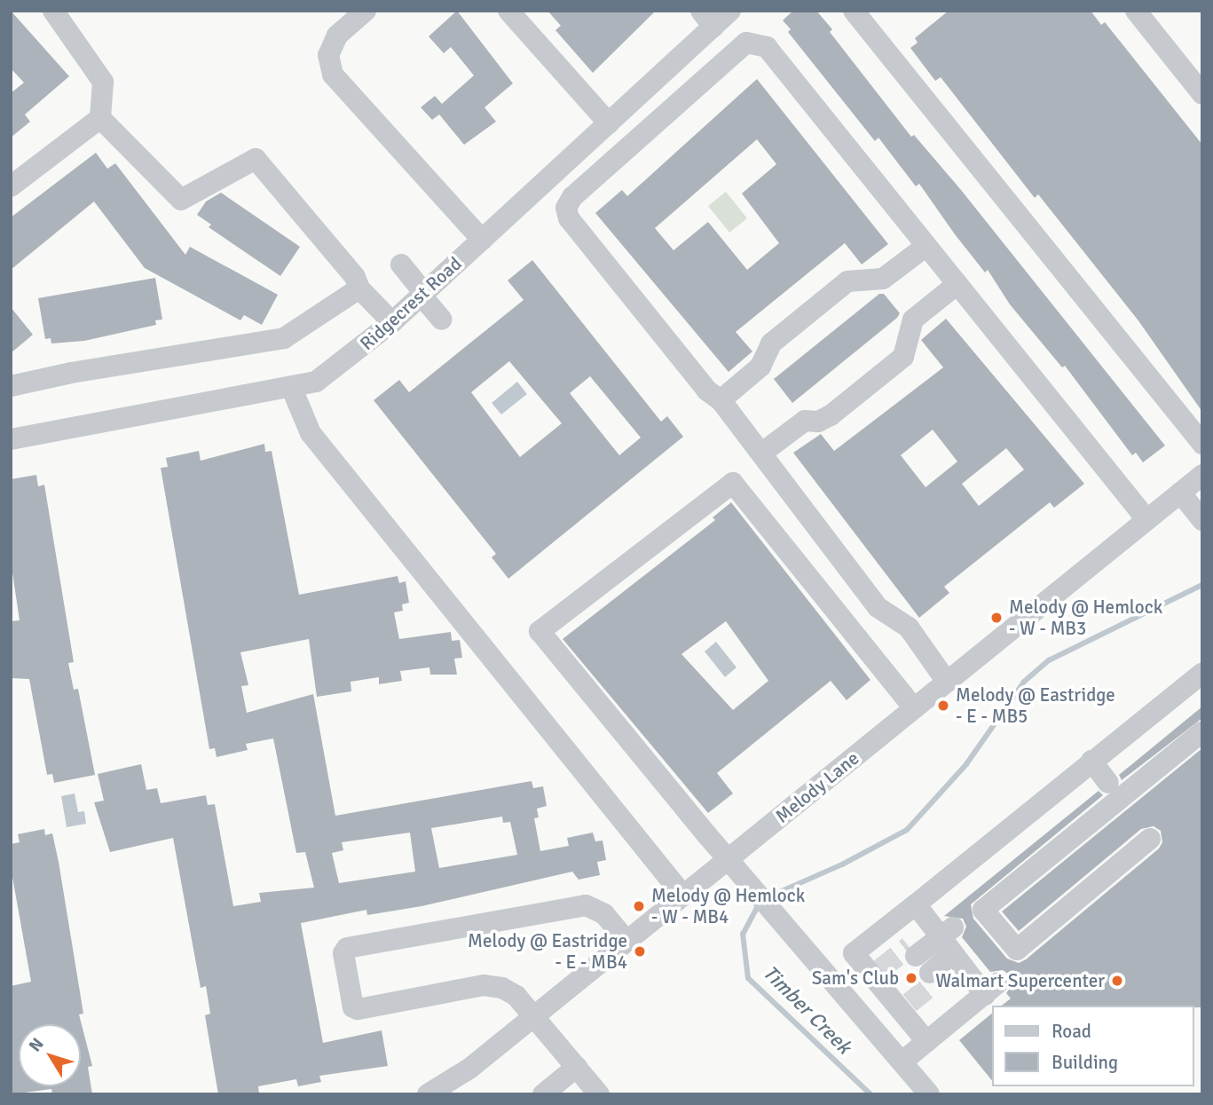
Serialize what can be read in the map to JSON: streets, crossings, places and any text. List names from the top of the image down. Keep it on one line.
{"streets":{"street":["Ridgecrest Road","Melody Lane"]},"water":["Timber Creek"],"places":["Melody @ Hemlock - W - MB3","Melody @ Eastridge - E - MB5","Melody @ Hemlock - W - MB4","Melody @ Eastridge - E - MB4","Sam's Club","Walmart Supercenter"],"legend":["Road","Building"],"north":"top left"}
